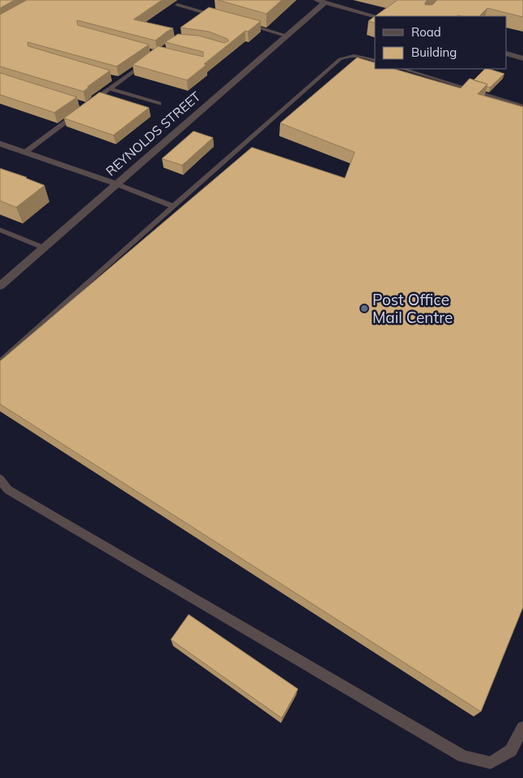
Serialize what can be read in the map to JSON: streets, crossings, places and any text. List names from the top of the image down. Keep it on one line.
{"streets":{"street":["REYNOLDS STREET"]},"places":["Post Office Mail Centre"],"legend":["Road","Building"]}
